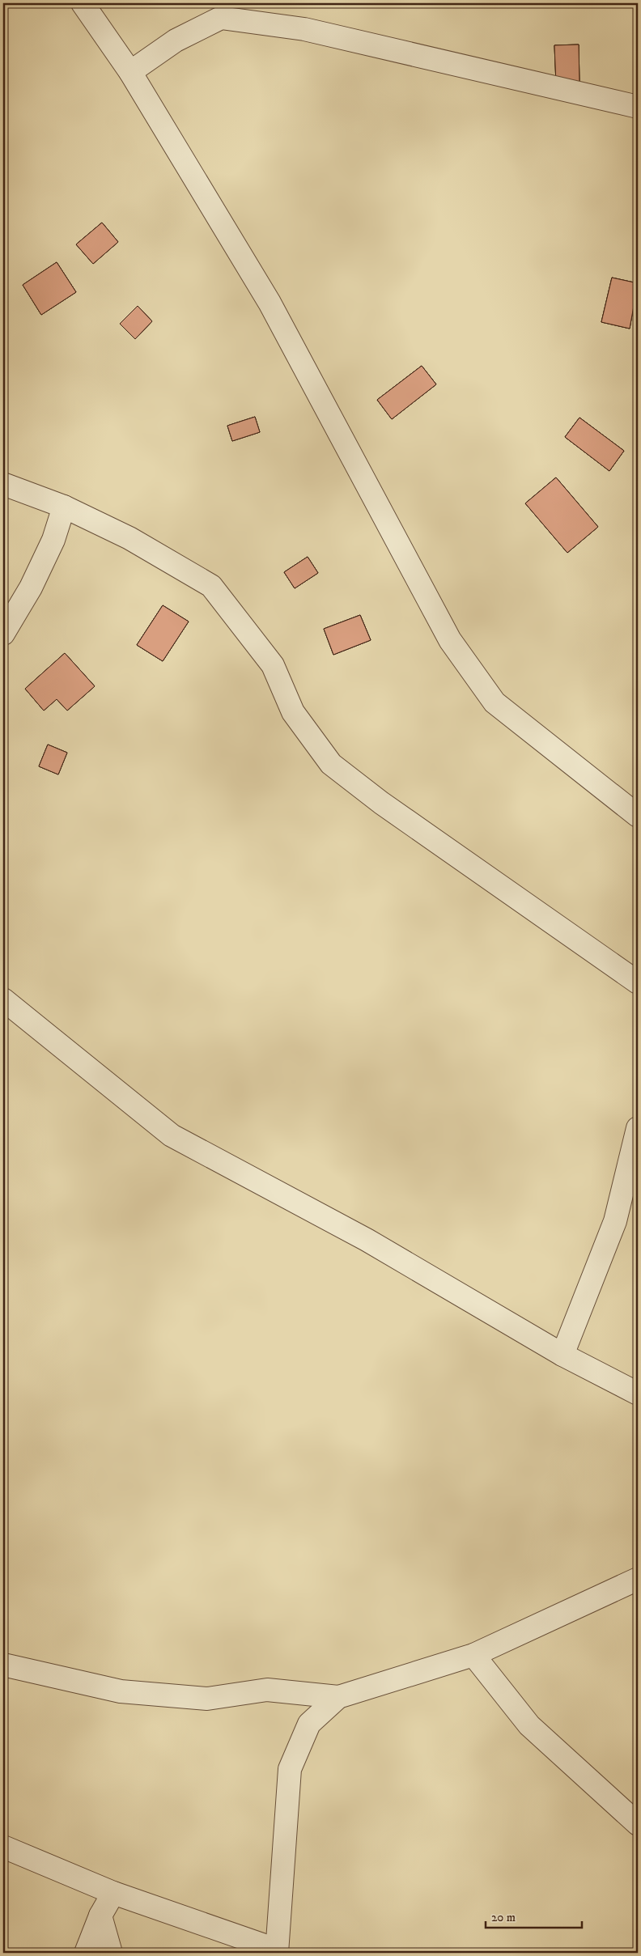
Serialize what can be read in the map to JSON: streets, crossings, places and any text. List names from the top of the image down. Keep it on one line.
{"scale_bar":"20 m"}
